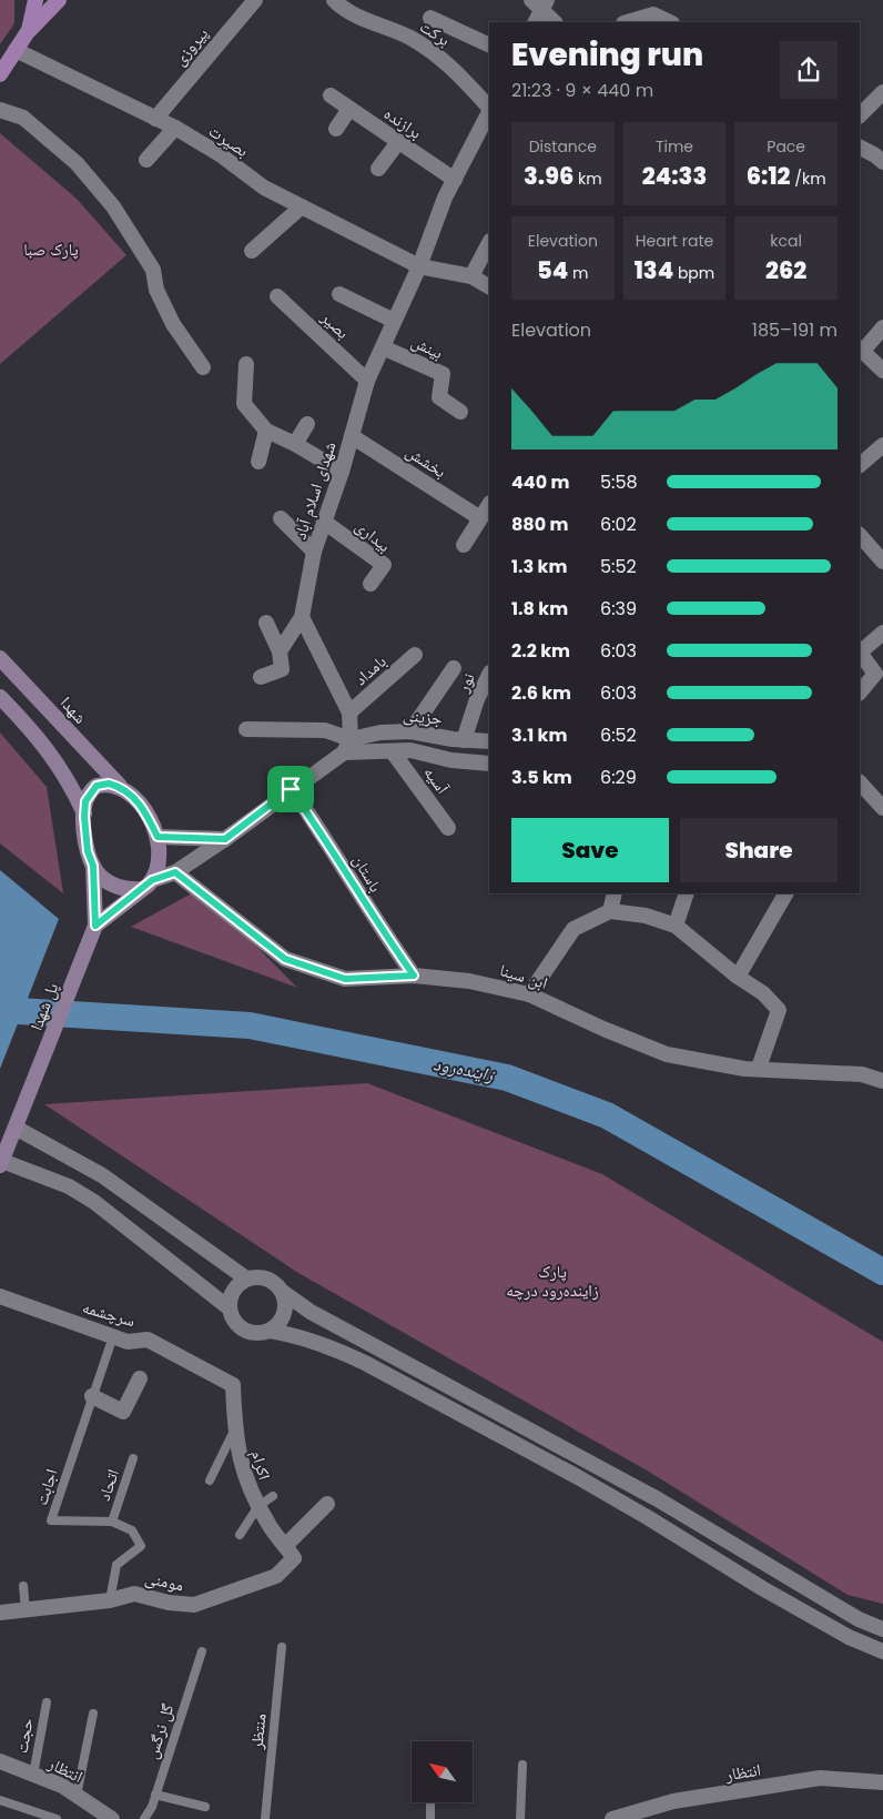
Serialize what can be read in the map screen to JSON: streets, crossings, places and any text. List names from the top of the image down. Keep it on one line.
{"streets":{"main road":["شهدا","پل شهدا"],"street":["برکت","پیروزی","برازنده","بصیرت","بصیر","بینش","بخشش","شهدای اسلام آباد","بیداری","بامداد","نور","جزینی","آسیه","باستان","ابن سینا","سرچشمه","اکرام","مومنی","انتظار"],"lane":["اتحاد","اجابت","گل نرگس","منتظر","حجت"]},"crossings":[["پیروزی","بصیرت"],["برازنده","شهدای اسلام آباد"],["بصیرت","شهدای اسلام آباد"],["بصیر","شهدای اسلام آباد"],["بینش","شهدای اسلام آباد"],["بخشش","شهدای اسلام آباد"],["شهدای اسلام آباد","بیداری"],["نور","جزینی"],["باستان","ابن سینا"],["سرچشمه","اکرام"],["سرچشمه","اجابت"],["اکرام","مومنی"],["اتحاد","اجابت"],["حجت","انتظار"]],"water":["زاینده‌رود"],"parks":["پارک صبا","پارک زاینده‌رود درچه"],"north":"top left","page":{"heading":["Evening run","21:23 · 9 × 440 m"],"stats":[["Distance","3.96 km"],["Time","24:33"],["Pace","6:12 /km"],["Elevation","54 m"],["Heart rate","134 bpm"],["kcal","262"]],"chart":["Elevation","185–191 m"],"list":[{"name":"440 m","note":"5:58"},{"name":"880 m","note":"6:02"},{"name":"1.3 km","note":"5:52"},{"name":"1.8 km","note":"6:39"},{"name":"2.2 km","note":"6:03"},{"name":"2.6 km","note":"6:03"},{"name":"3.1 km","note":"6:52"},{"name":"3.5 km","note":"6:29"}],"buttons":["Save","Share"]}}
